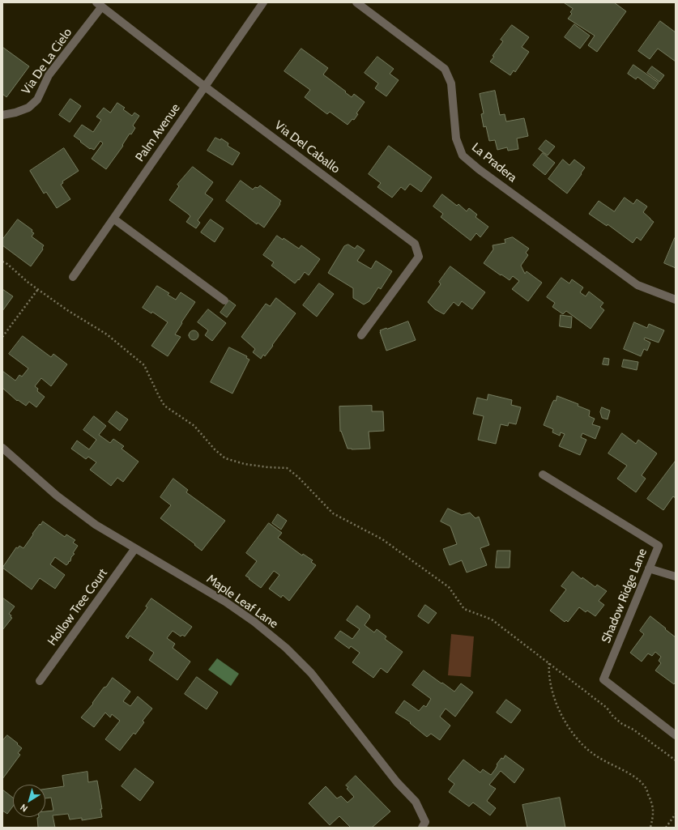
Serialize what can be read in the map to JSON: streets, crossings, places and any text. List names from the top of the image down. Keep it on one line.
{"streets":{"street":["Via De La Cielo","Palm Avenue","Via Del Caballo","La Pradera","Shadow Ridge Lane","Maple Leaf Lane","Hollow Tree Court"]},"crossings":[["Via De La Cielo","Via Del Caballo"],["Palm Avenue","Via Del Caballo"],["Maple Leaf Lane","Hollow Tree Court"]],"north":"bottom left"}
